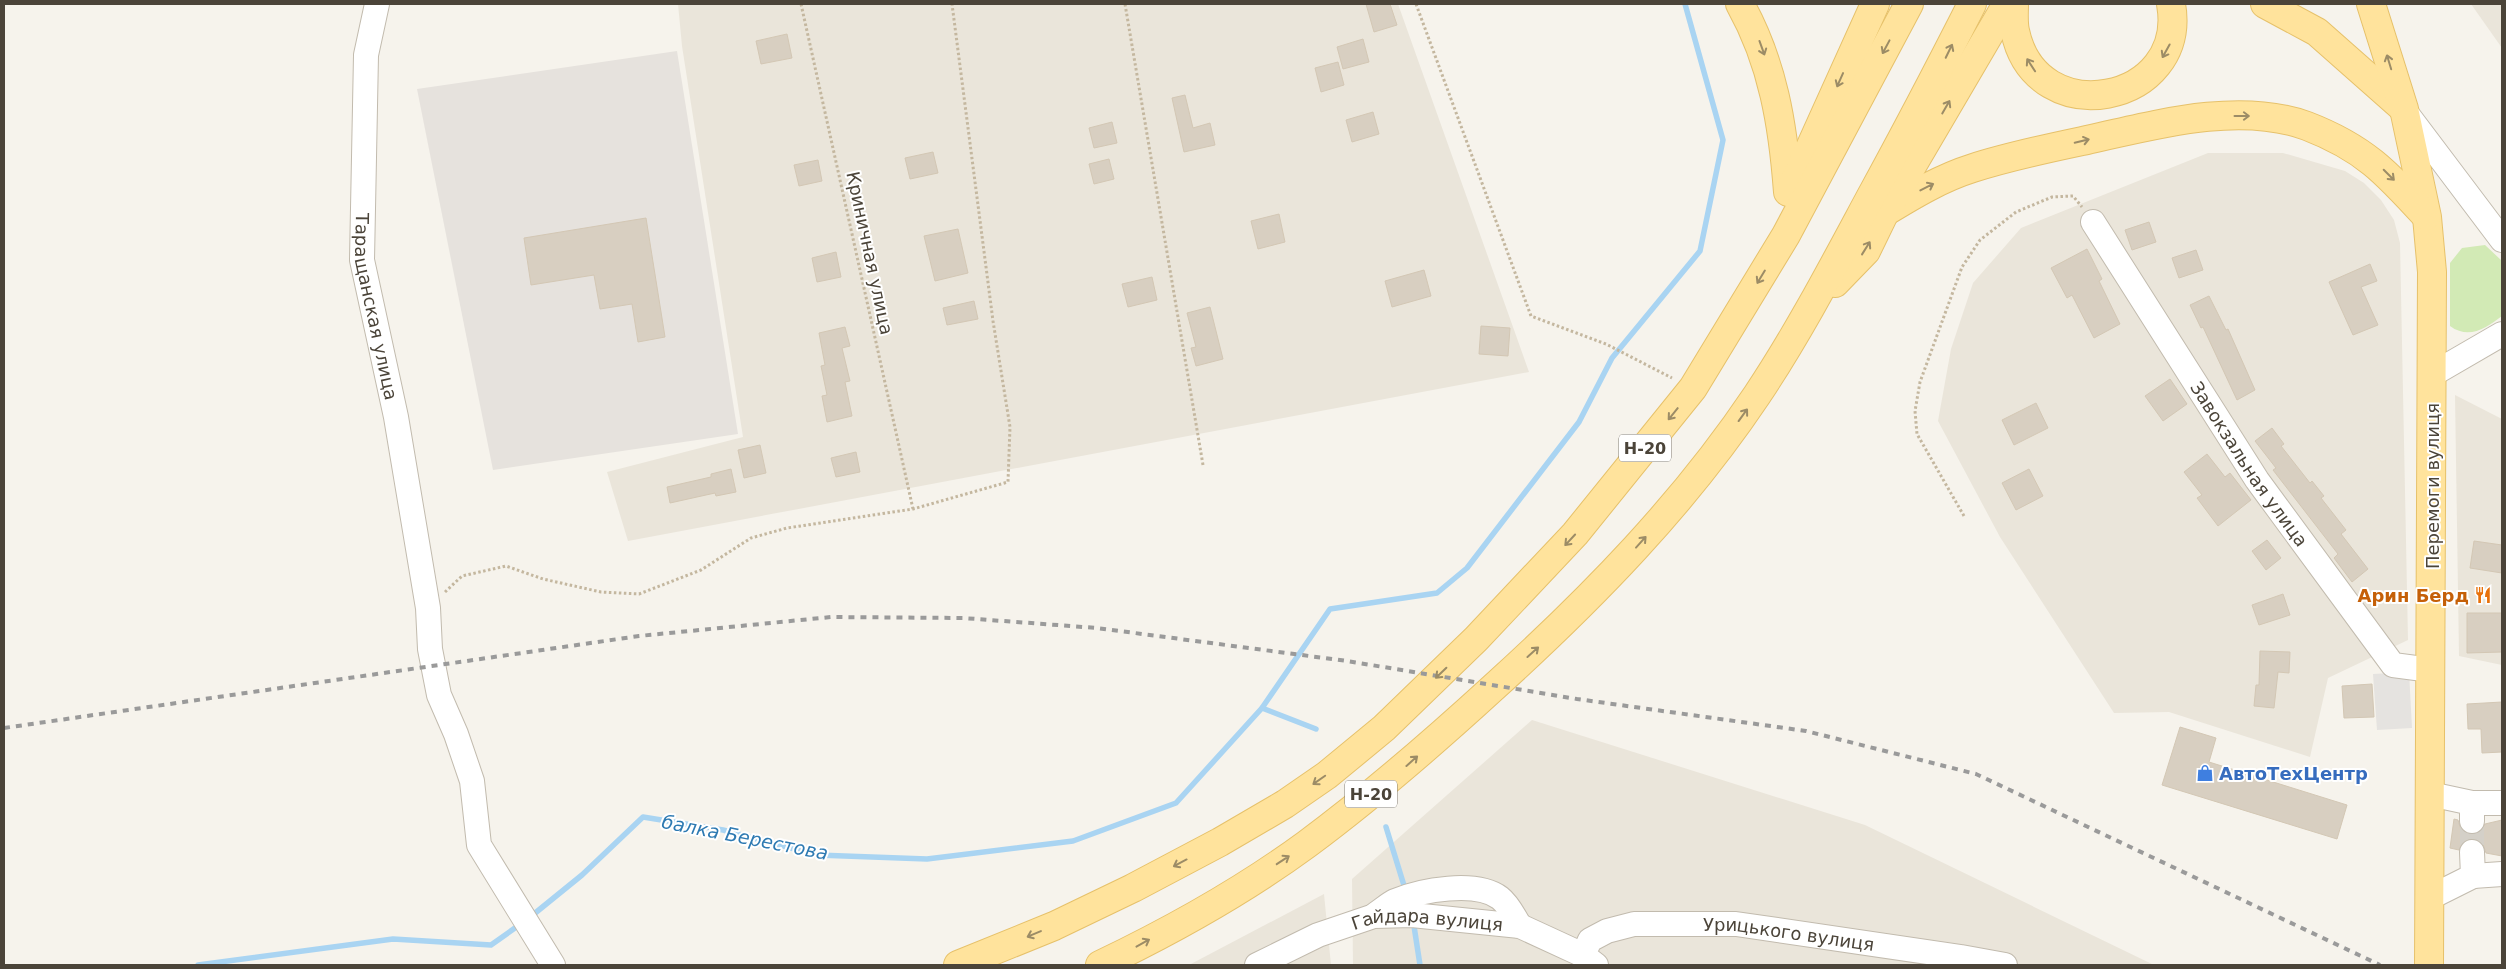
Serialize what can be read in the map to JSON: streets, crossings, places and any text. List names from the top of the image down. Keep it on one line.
{"streets":{"main road":["Н-20","Перемоги вулиця"],"street":["Таращанская улица","Завокзальная улица","Гайдара вулиця","Урицького вулиця"],"path":["Криничная улица"]},"crossings":[["Завокзальная улица","Перемоги вулиця"],["Гайдара вулиця","Урицького вулиця"]],"water":["балка Берестова"],"places":{"restaurant":["Арин Берд"],"shop":["АвтоТехЦентр"]}}
